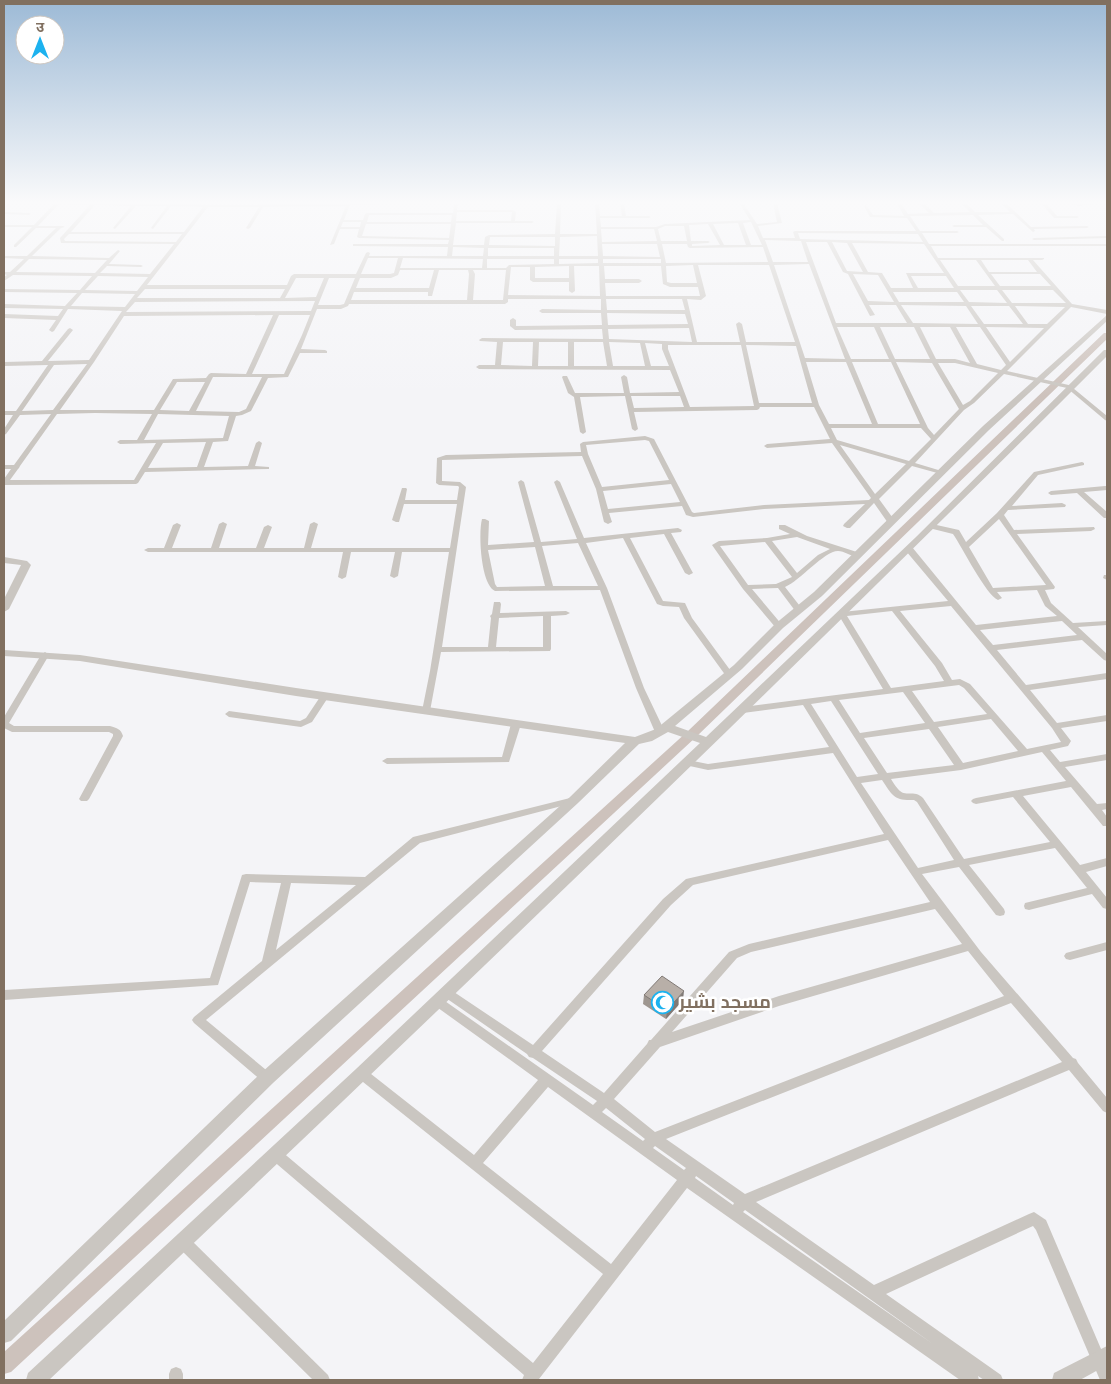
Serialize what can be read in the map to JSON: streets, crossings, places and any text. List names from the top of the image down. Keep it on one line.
{"places":{"mosque":["مسجد بشیر"]},"north":"top"}
